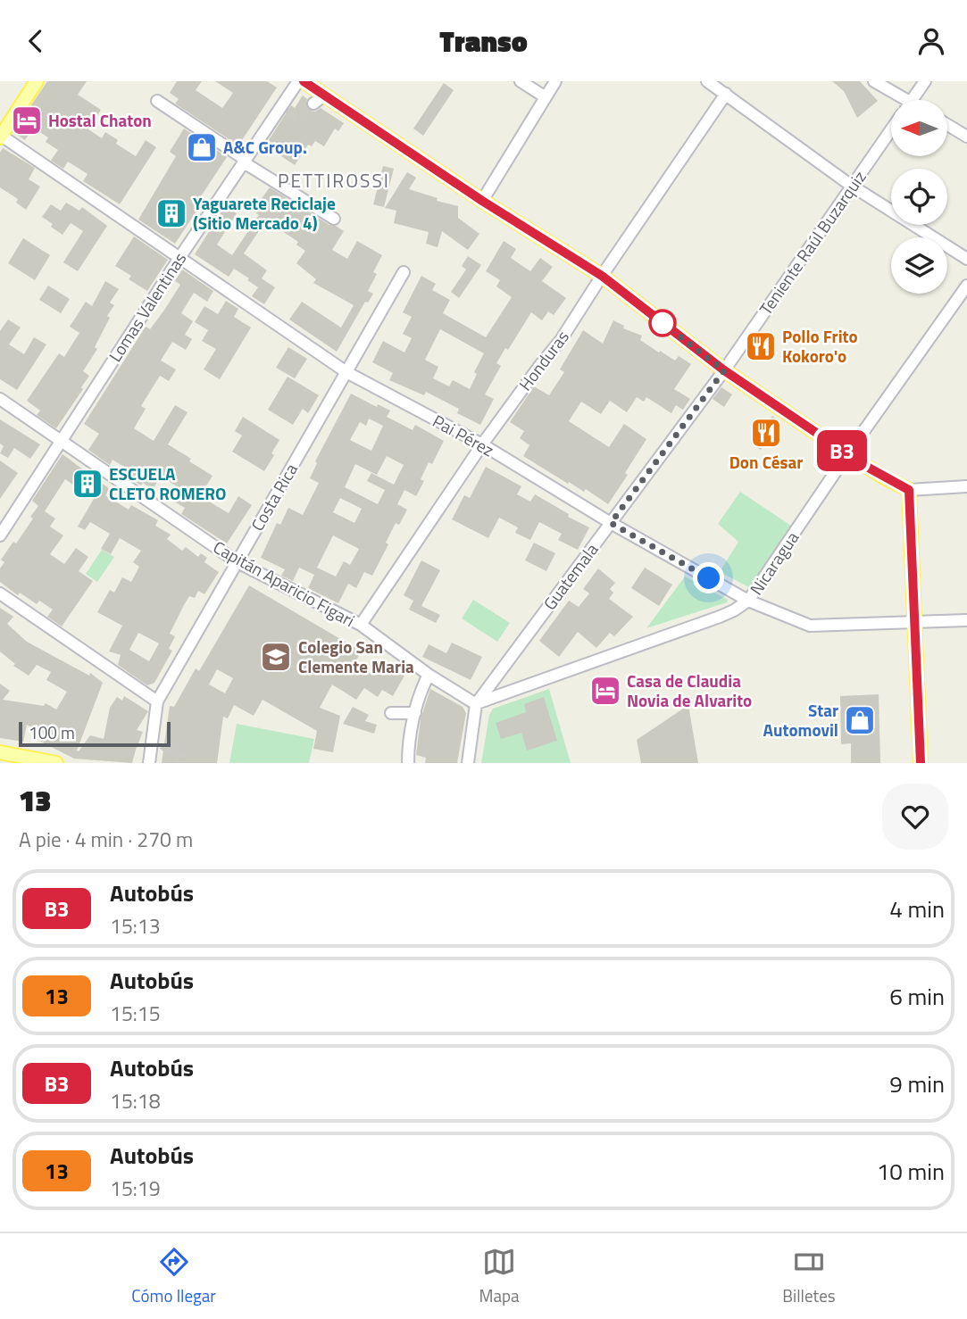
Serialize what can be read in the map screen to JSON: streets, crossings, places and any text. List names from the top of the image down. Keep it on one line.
{"streets":{"street":["Teniente Raúl Buzarquiz","Lomas Valentinas","Honduras","Pai Pérez","Costa Rica","Nicaragua","Guatemala","Capitán Aparicio Figari"]},"crossings":[["Teniente Raúl Buzarquiz","Guatemala"],["Lomas Valentinas","Pai Pérez"],["Lomas Valentinas","Capitán Aparicio Figari"],["Honduras","Pai Pérez"],["Honduras","Capitán Aparicio Figari"],["Pai Pérez","Costa Rica"],["Pai Pérez","Nicaragua"],["Pai Pérez","Guatemala"],["Costa Rica","Capitán Aparicio Figari"],["Nicaragua","Guatemala"],["Nicaragua","Capitán Aparicio Figari"],["Guatemala","Capitán Aparicio Figari"]],"districts":["PETTIROSSI"],"places":{"hotel":["Hostal Chaton","Casa de Claudia Novia de Alvarito"],"shop":["A&C Group.","Star Automovil"],"building":["Yaguarete Reciclaje (Sitio Mercado 4)","ESCUELA CLETO ROMERO"],"restaurant":["Pollo Frito Kokoro'o","Don César"],"school or university":["Colegio San Clemente Maria"]},"lines":["bus line B3"],"scale_bar":"100 m","north":"left","page":{"header":"Transo","on_map":"B3","scale":"100 m","heading":["13","A pie · 4 min · 270 m"],"list":[{"mark":"B3","name":"Autobús","note":"15:13","value":"4 min"},{"mark":"13","name":"Autobús","note":"15:15","value":"6 min"},{"mark":"B3","name":"Autobús","note":"15:18","value":"9 min"},{"mark":"13","name":"Autobús","note":"15:19","value":"10 min"}],"tabs":["Cómo llegar","Mapa","Billetes"]}}
